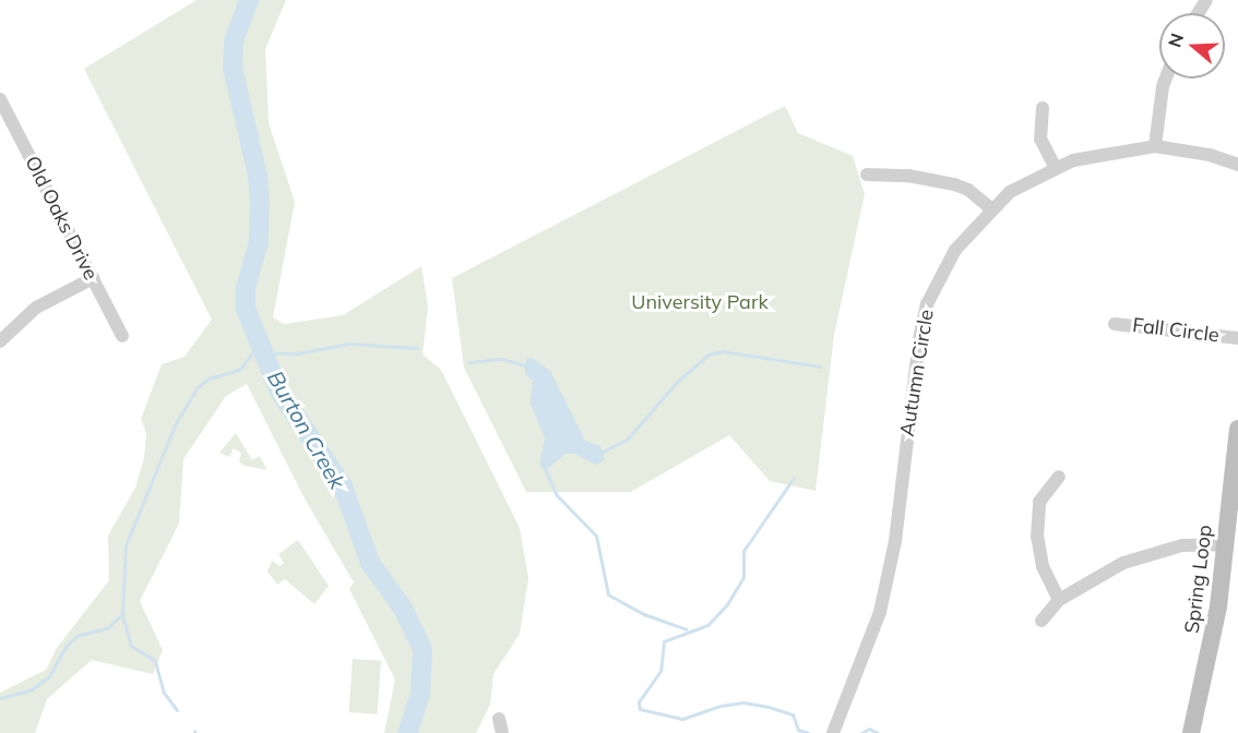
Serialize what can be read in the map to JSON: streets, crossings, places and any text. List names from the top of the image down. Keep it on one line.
{"streets":{"street":["Old Oaks Drive","Fall Circle","Autumn Circle","Spring Loop"]},"water":["Burton Creek"],"parks":["University Park"],"north":"left"}
